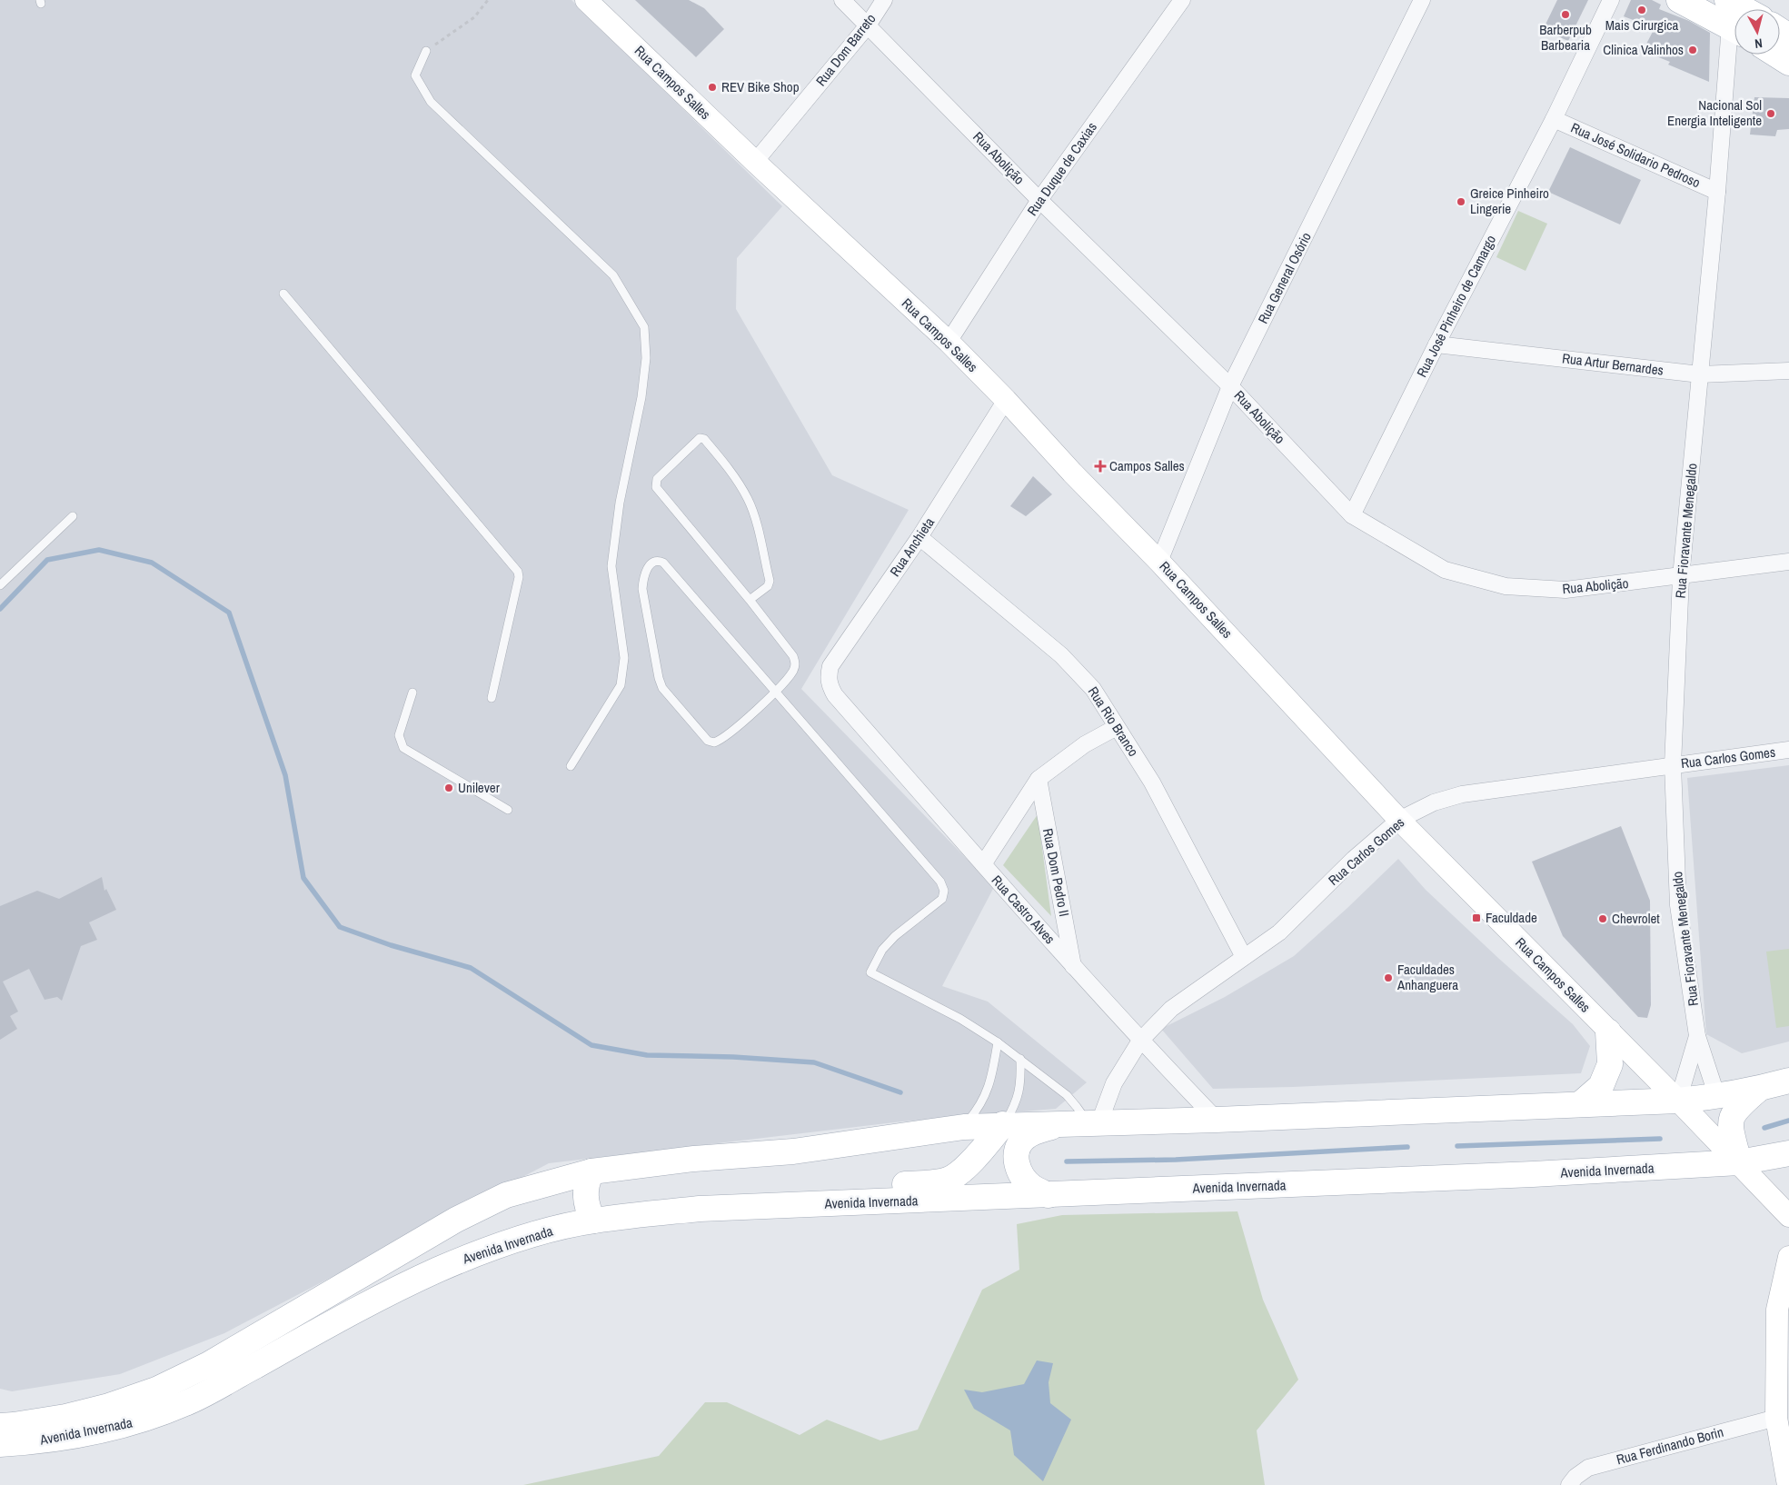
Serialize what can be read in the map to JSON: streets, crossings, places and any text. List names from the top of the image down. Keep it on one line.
{"streets":{"main road":["Rua Campos Salles","Avenida Invernada"],"street":["Rua Dom Barreto","Rua José Solidario Pedroso","Rua Abolição","Rua Duque de Caxias","Rua General Osório","Rua José Pinheiro de Camargo","Rua Artur Bernardes","Rua Fioravante Menegaldo","Rua Anchieta","Rua Rio Branco","Rua Carlos Gomes","Rua Dom Pedro II","Rua Castro Alves","Rua Ferdinando Borin"]},"crossings":[["Rua Dom Barreto","Rua Campos Salles"],["Rua Dom Barreto","Rua Abolição"],["Rua Campos Salles","Rua Duque de Caxias"],["Rua Campos Salles","Rua General Osório"],["Rua Campos Salles","Rua Fioravante Menegaldo"],["Rua Campos Salles","Rua Anchieta"],["Rua Campos Salles","Rua Carlos Gomes"],["Rua Campos Salles","Avenida Invernada"],["Rua José Solidario Pedroso","Rua José Pinheiro de Camargo"],["Rua José Solidario Pedroso","Rua Fioravante Menegaldo"],["Rua Abolição","Rua Duque de Caxias"],["Rua Abolição","Rua General Osório"],["Rua Abolição","Rua José Pinheiro de Camargo"],["Rua Abolição","Rua Fioravante Menegaldo"],["Rua José Pinheiro de Camargo","Rua Artur Bernardes"],["Rua Artur Bernardes","Rua Fioravante Menegaldo"],["Rua Fioravante Menegaldo","Rua Carlos Gomes"],["Rua Fioravante Menegaldo","Avenida Invernada"],["Rua Anchieta","Rua Rio Branco"],["Rua Anchieta","Rua Castro Alves"],["Rua Rio Branco","Rua Carlos Gomes"],["Rua Carlos Gomes","Rua Castro Alves"],["Rua Carlos Gomes","Avenida Invernada"],["Rua Dom Pedro II","Rua Castro Alves"],["Rua Castro Alves","Avenida Invernada"]],"places":{"other":["Mais Cirurgica","Barberpub Barbearia","Clinica Valinhos","REV Bike Shop","Nacional Sol Energia Inteligente","Greice Pinheiro Lingerie","Unilever","Chevrolet","Faculdades Anhanguera"],"health":["Campos Salles"],"transit":["Faculdade"]},"north":"bottom"}
